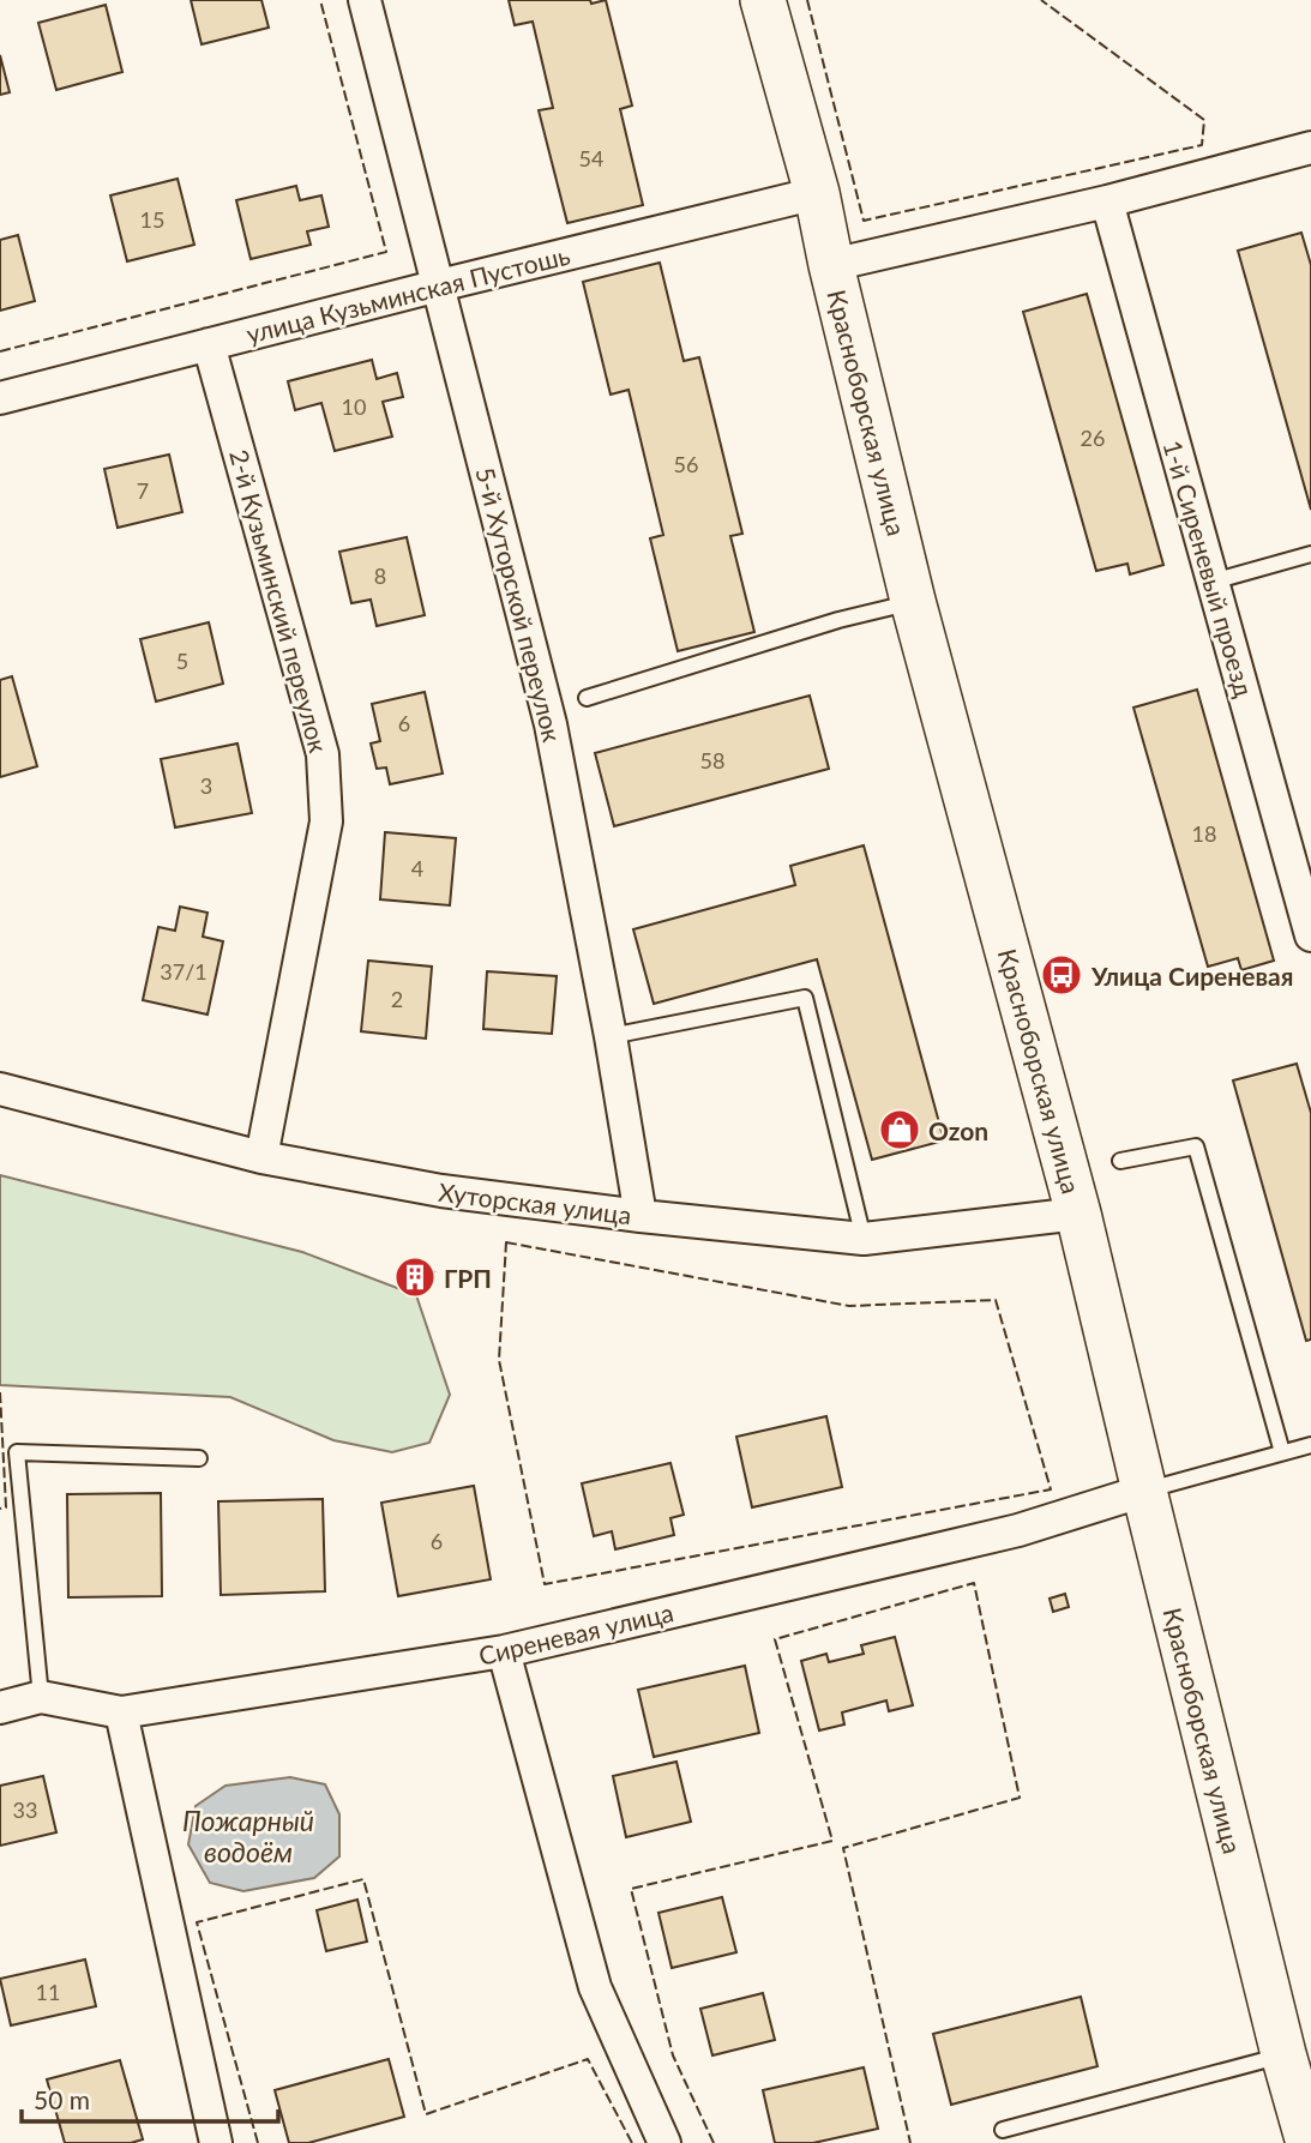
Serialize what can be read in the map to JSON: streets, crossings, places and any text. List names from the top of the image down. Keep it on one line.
{"streets":{"street":["улица Кузьминская Пустошь","Красноборская улица","1-й Сиреневый проезд","2-й Кузьминский переулок","5-й Хуторской переулок","Хуторская улица","Сиреневая улица"]},"crossings":[["улица Кузьминская Пустошь","Красноборская улица"],["улица Кузьминская Пустошь","2-й Кузьминский переулок"],["улица Кузьминская Пустошь","5-й Хуторской переулок"],["Красноборская улица","Хуторская улица"],["Красноборская улица","Сиреневая улица"],["2-й Кузьминский переулок","Хуторская улица"],["5-й Хуторской переулок","Хуторская улица"]],"water":["Пожарный водоём"],"places":{"bus stop":["Улица Сиреневая"],"shop":["Ozon"],"building":["ГРП"]},"house_numbers":["54","15","10","26","56","7","8","5","6","58","3","18","4","37/1","2","6","33","11"],"scale_bar":"50 m"}
